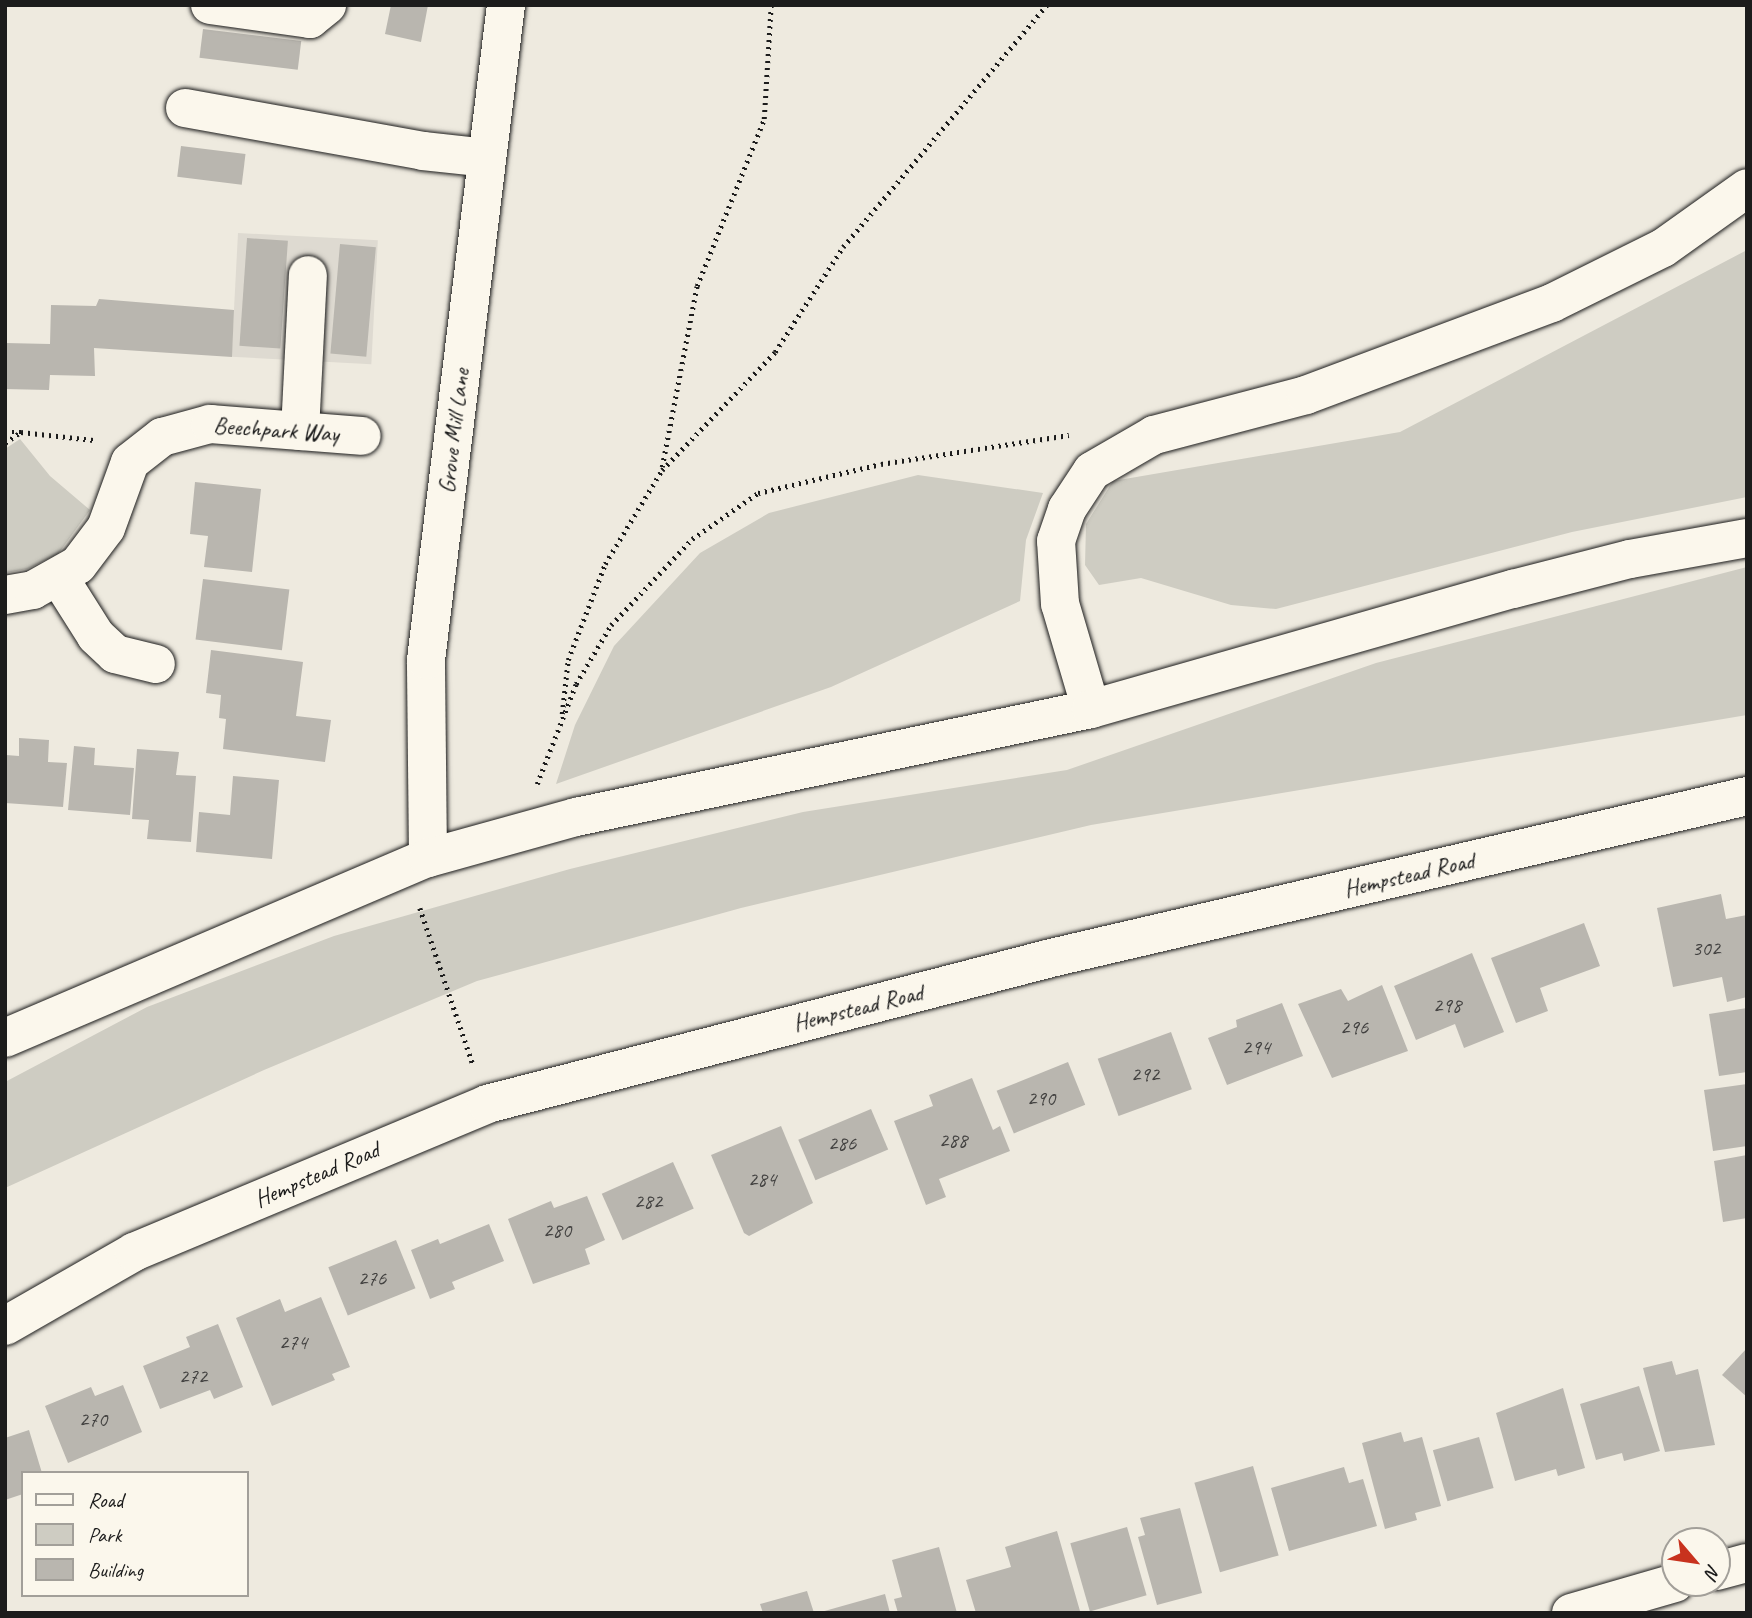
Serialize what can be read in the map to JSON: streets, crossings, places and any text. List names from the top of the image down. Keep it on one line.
{"streets":{"street":["Beechpark Way","Grove Mill Lane","Hempstead Road"]},"house_numbers":["302","298","296","294","292","290","288","286","284","282","280","276","274","272","270"],"legend":["Road","Park","Building"],"north":"bottom right"}
